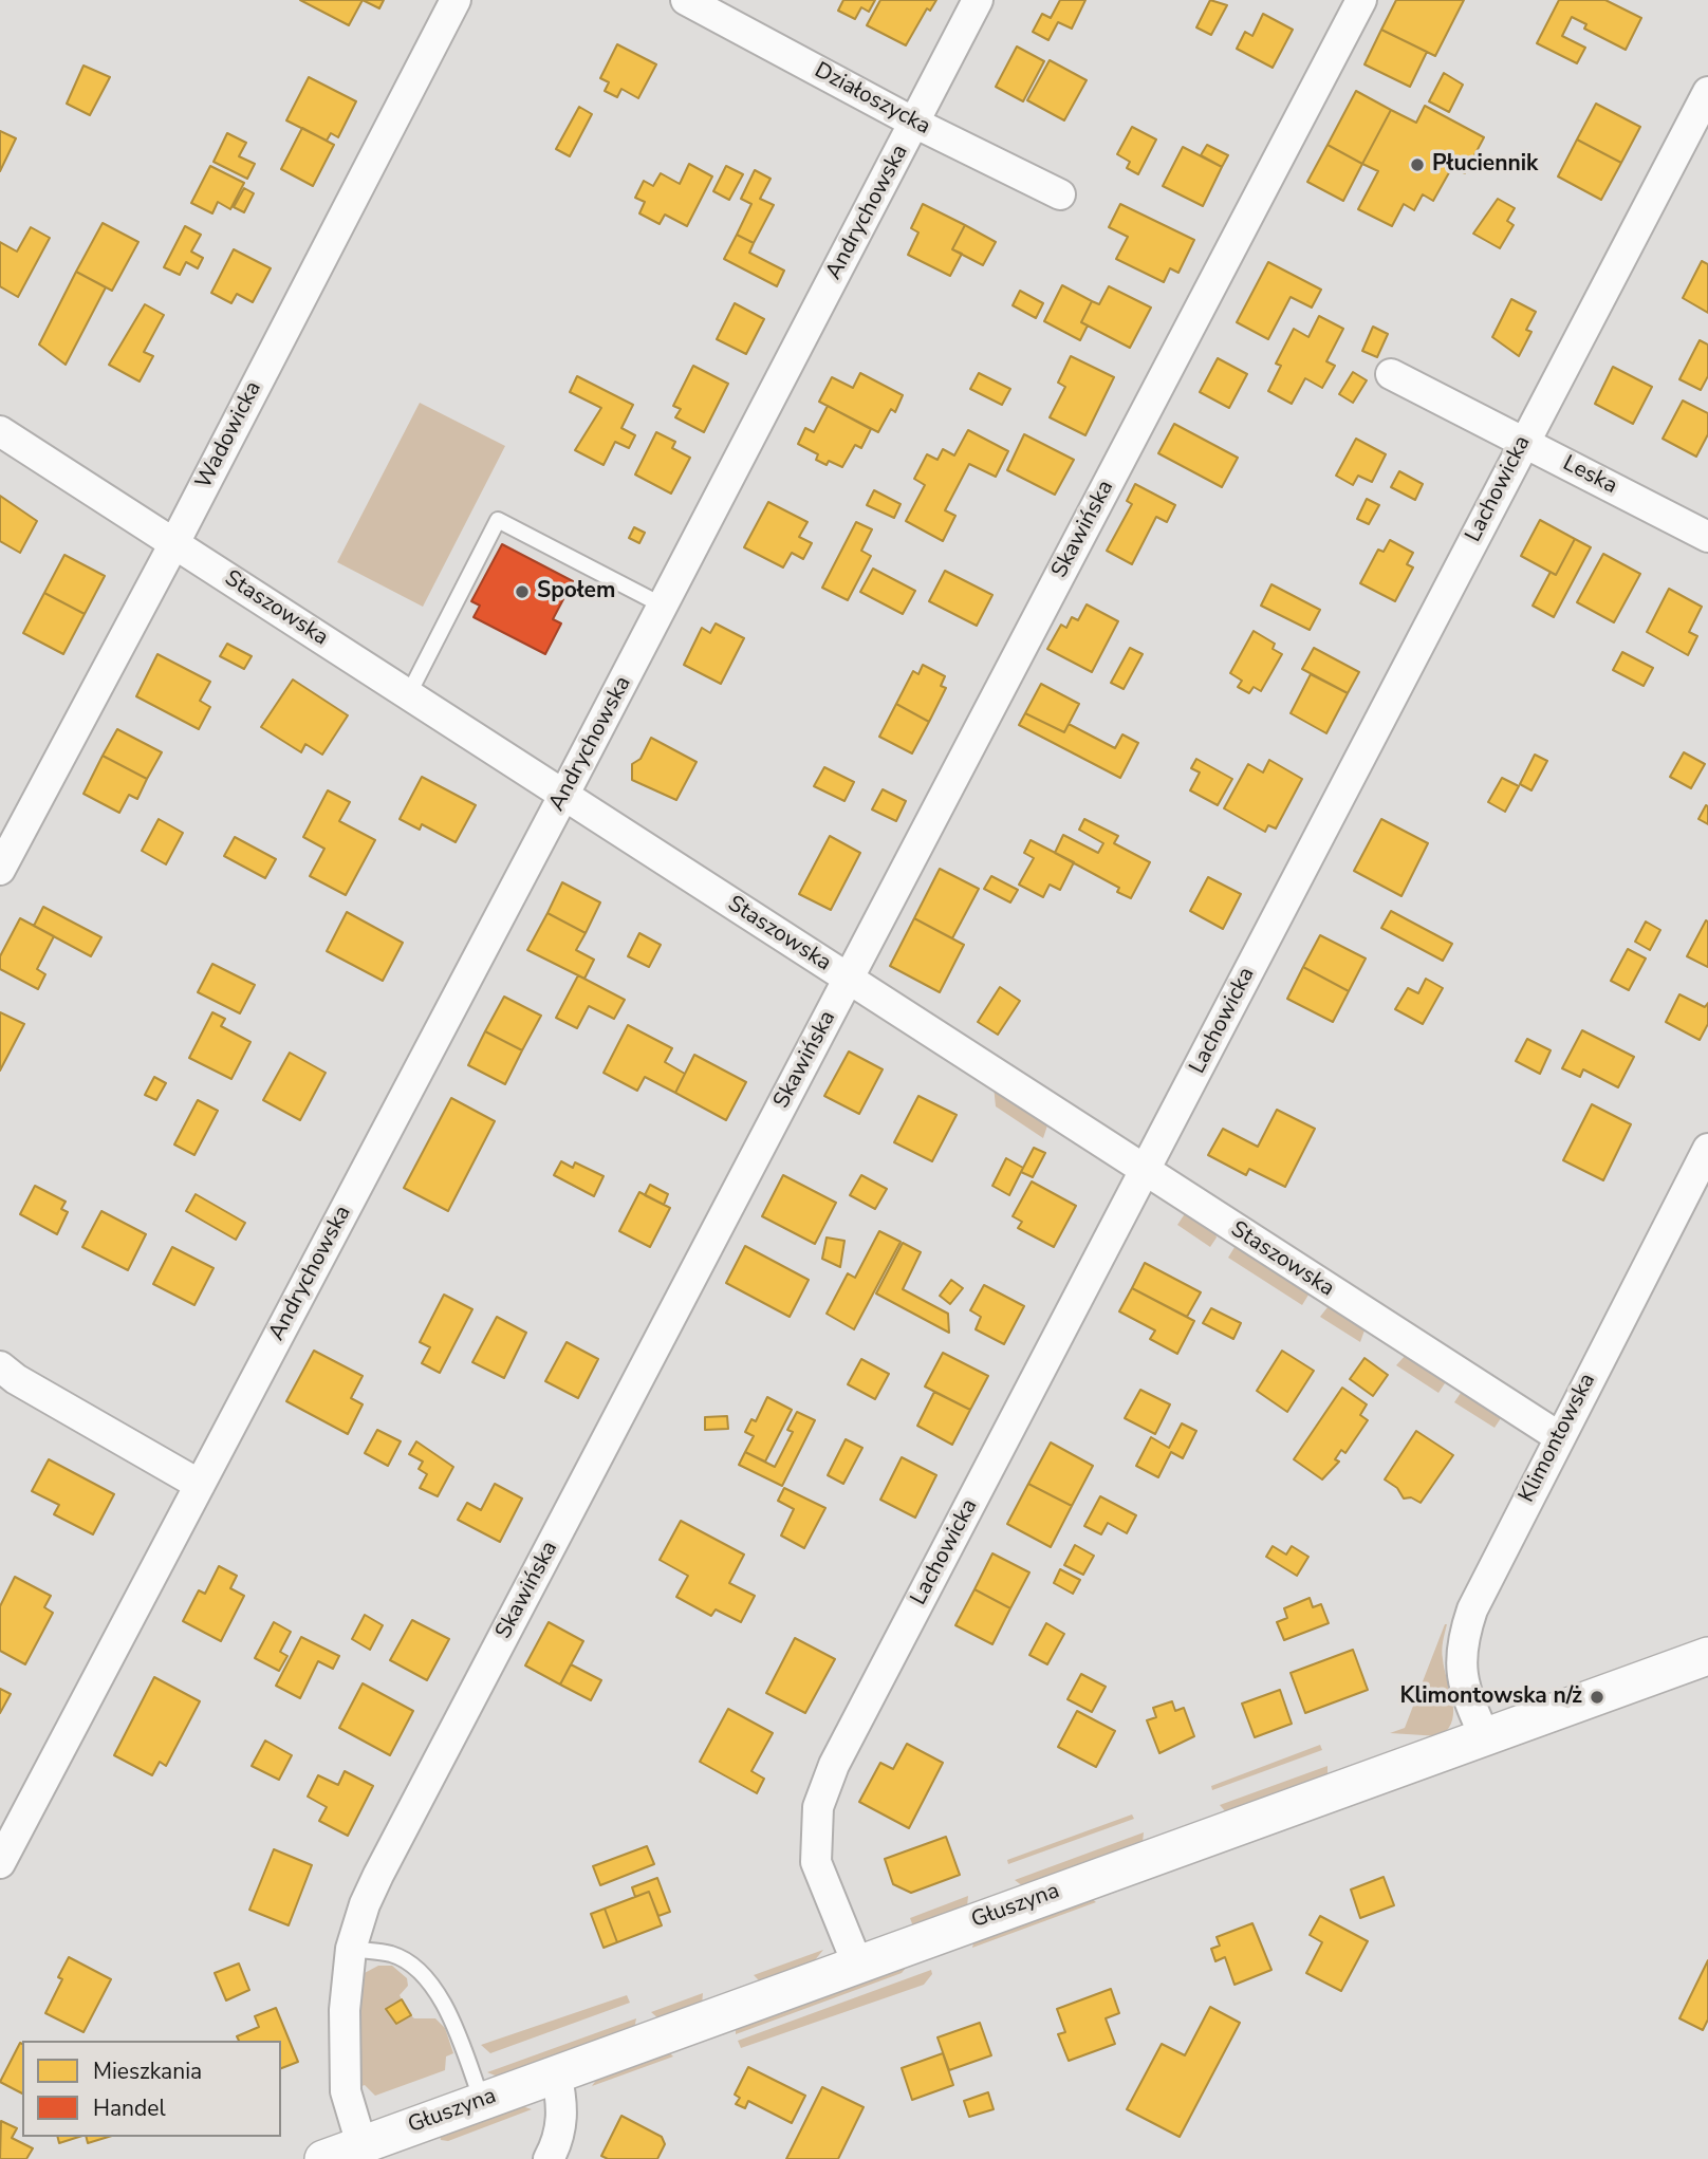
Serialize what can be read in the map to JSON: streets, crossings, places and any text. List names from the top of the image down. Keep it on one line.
{"streets":{"street":["Działoszycka","Andrychowska","Wadowicka","Leska","Lachowicka","Skawińska","Staszowska","Klimontowska","Głuszyna"]},"crossings":[["Działoszycka","Andrychowska"],["Andrychowska","Staszowska"],["Wadowicka","Staszowska"],["Leska","Lachowicka"],["Lachowicka","Staszowska"],["Lachowicka","Głuszyna"],["Skawińska","Staszowska"],["Skawińska","Głuszyna"],["Staszowska","Klimontowska"],["Klimontowska","Głuszyna"]],"places":["Płuciennik","Społem","Klimontowska n/ż"],"legend":["Mieszkania","Handel"]}
